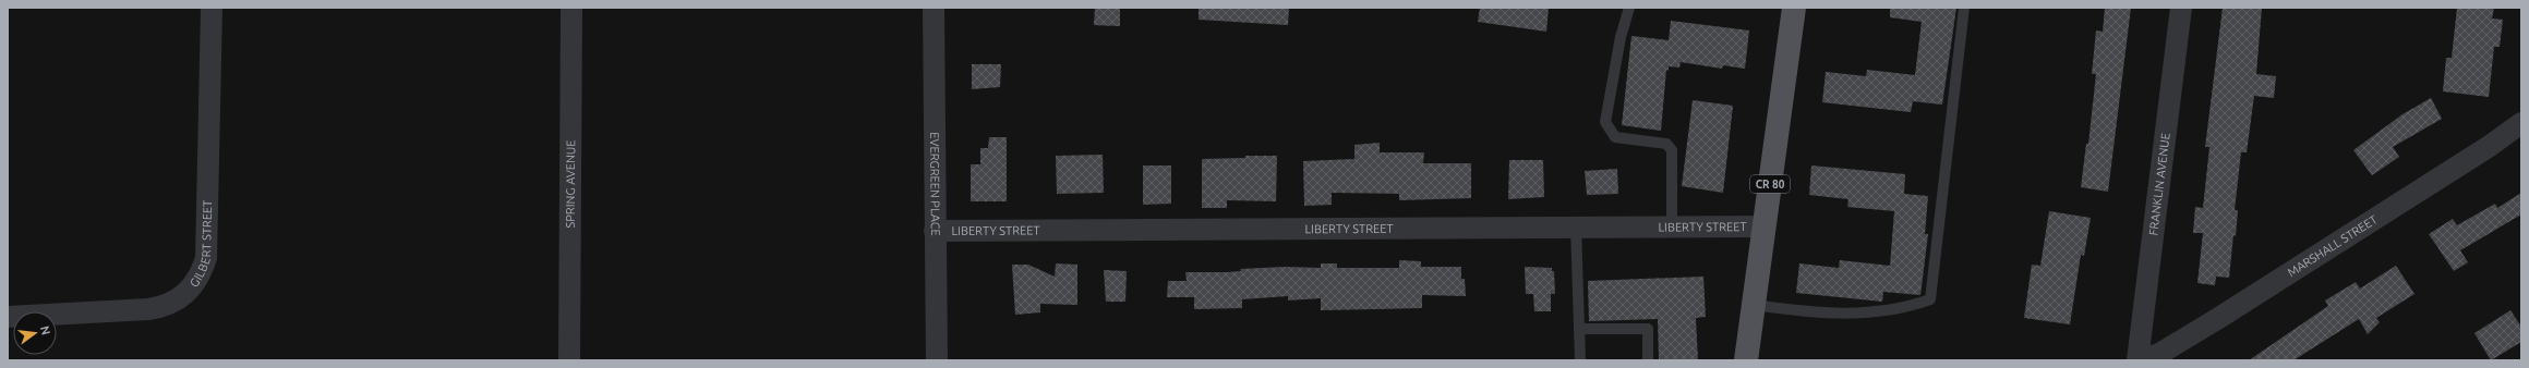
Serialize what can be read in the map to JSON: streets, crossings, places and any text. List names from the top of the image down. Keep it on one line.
{"streets":{"main road":["CR 80"],"street":["SPRING AVENUE","EVERGREEN PLACE","FRANKLIN AVENUE","LIBERTY STREET","GILBERT STREET","MARSHALL STREET"]},"crossings":[["EVERGREEN PLACE","LIBERTY STREET"],["CR 80","LIBERTY STREET"],["FRANKLIN AVENUE","MARSHALL STREET"]],"north":"right"}
